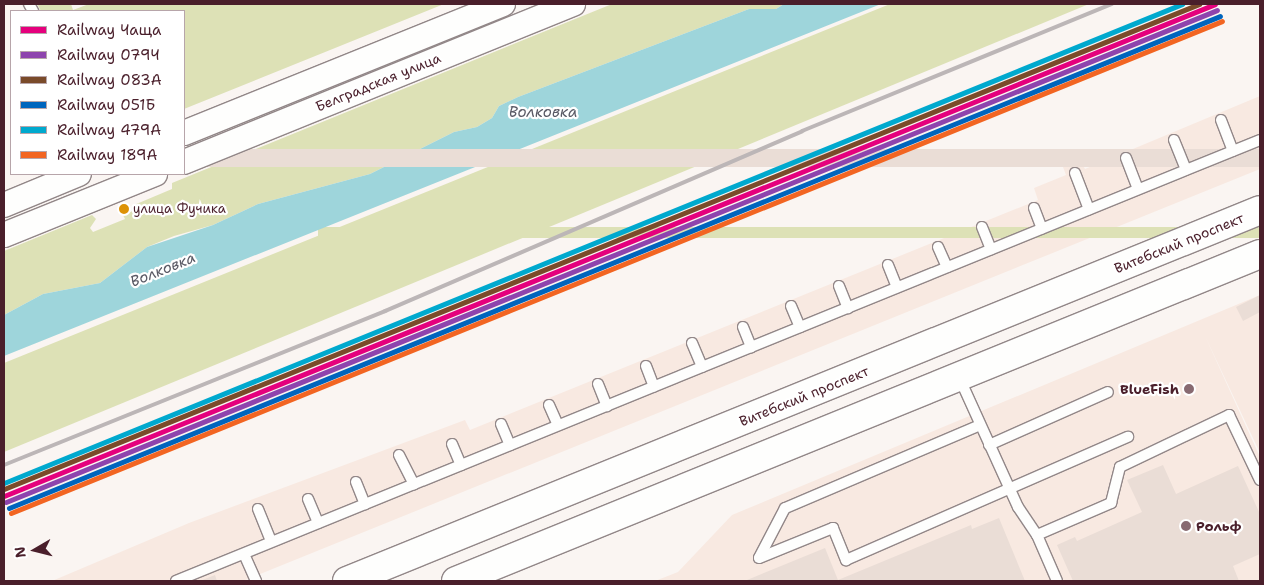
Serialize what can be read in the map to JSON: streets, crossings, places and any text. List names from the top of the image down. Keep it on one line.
{"streets":{"main road":["Витебский проспект"],"street":["Белградская улица"]},"water":["Волковка"],"places":["улица Фучика","BlueFish","Рольф"],"lines":["rail line Чаща","rail line 083А","rail line 479А","rail line 079Ч","rail line 051Б","rail line 189А"],"legend":["Railway Чаща","Railway 079Ч","Railway 083А","Railway 051Б","Railway 479А","Railway 189А"],"north":"left"}
